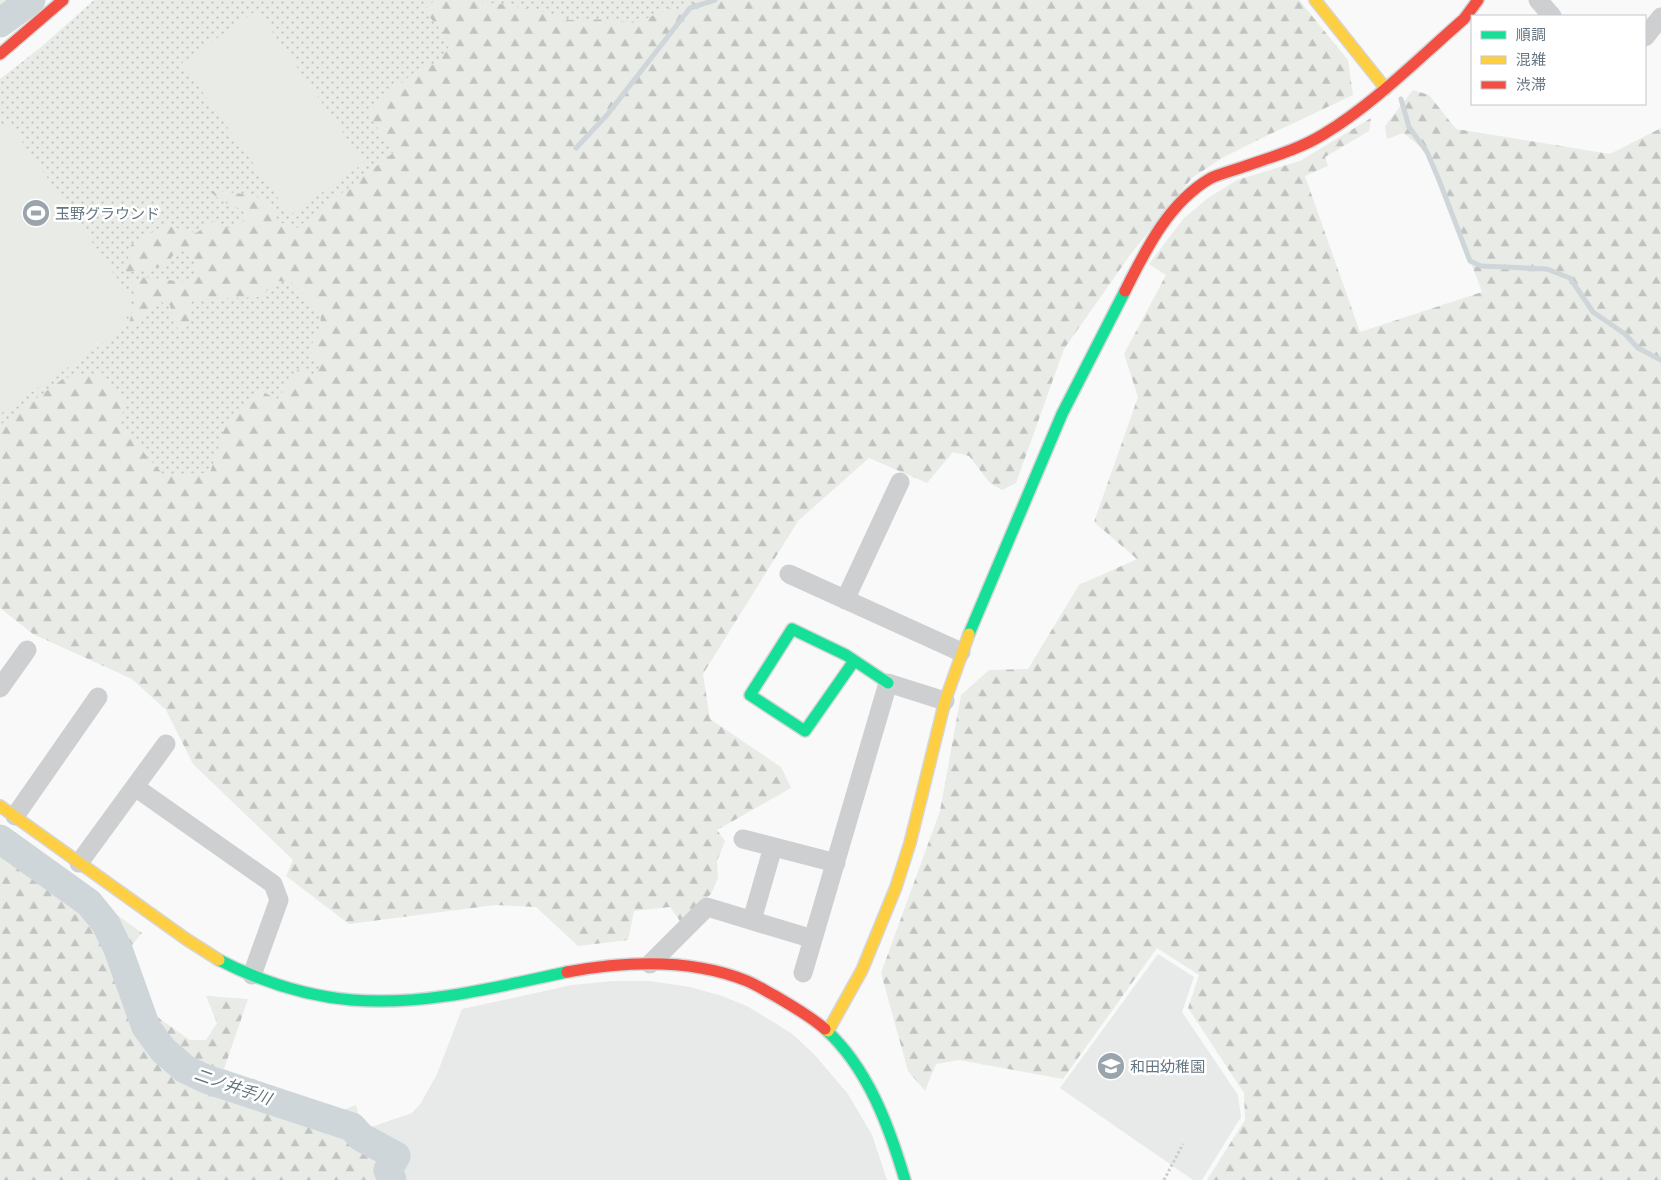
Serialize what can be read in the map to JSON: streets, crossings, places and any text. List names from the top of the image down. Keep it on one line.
{"water":["二ノ井手川"],"places":{"sports":["玉野グラウンド"],"school or university":["和田幼稚園"]},"legend":["順調","混雑","渋滞"]}
